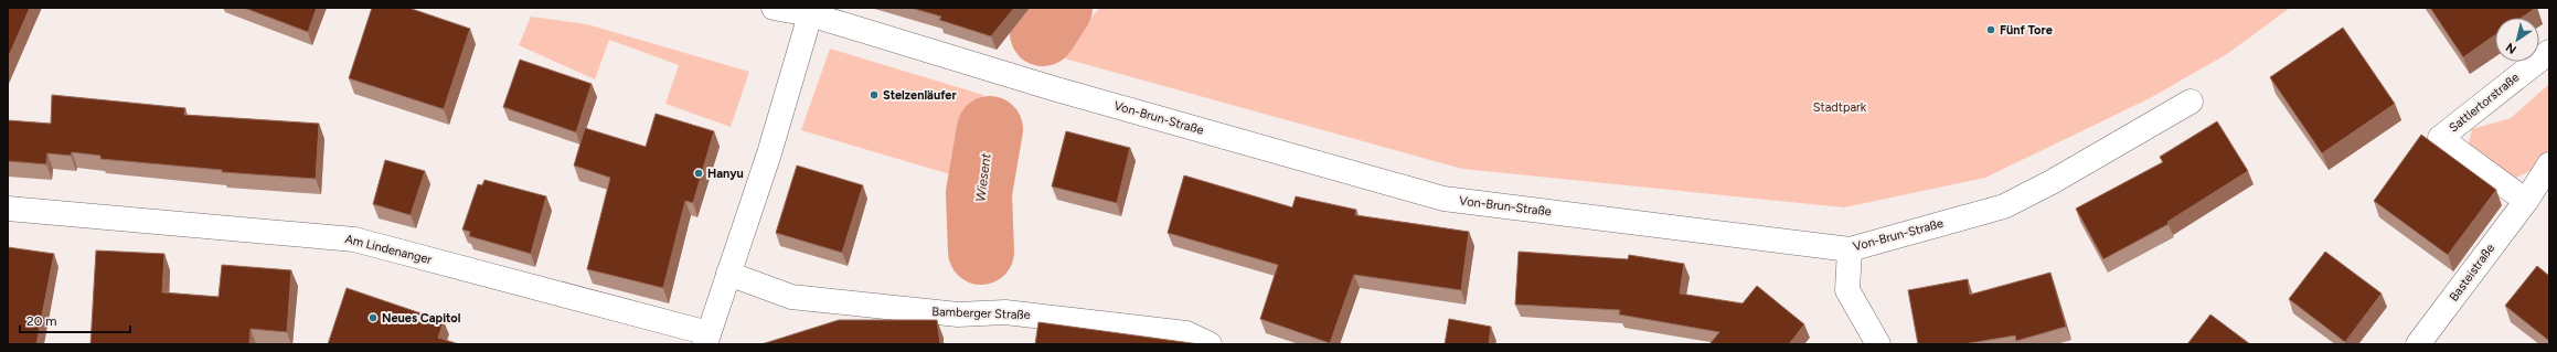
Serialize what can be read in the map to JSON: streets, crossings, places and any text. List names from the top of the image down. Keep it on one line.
{"streets":{"street":["Sattlertorstraße","Von-Brun-Straße","Am Lindenanger","Basteistraße","Bamberger Straße"]},"crossings":[["Sattlertorstraße","Basteistraße"]],"water":["Wiesent"],"parks":["Stadtpark"],"places":["Fünf Tore","Stelzenläufer","Hanyu","Neues Capitol"],"scale_bar":"20 m","north":"bottom left"}
